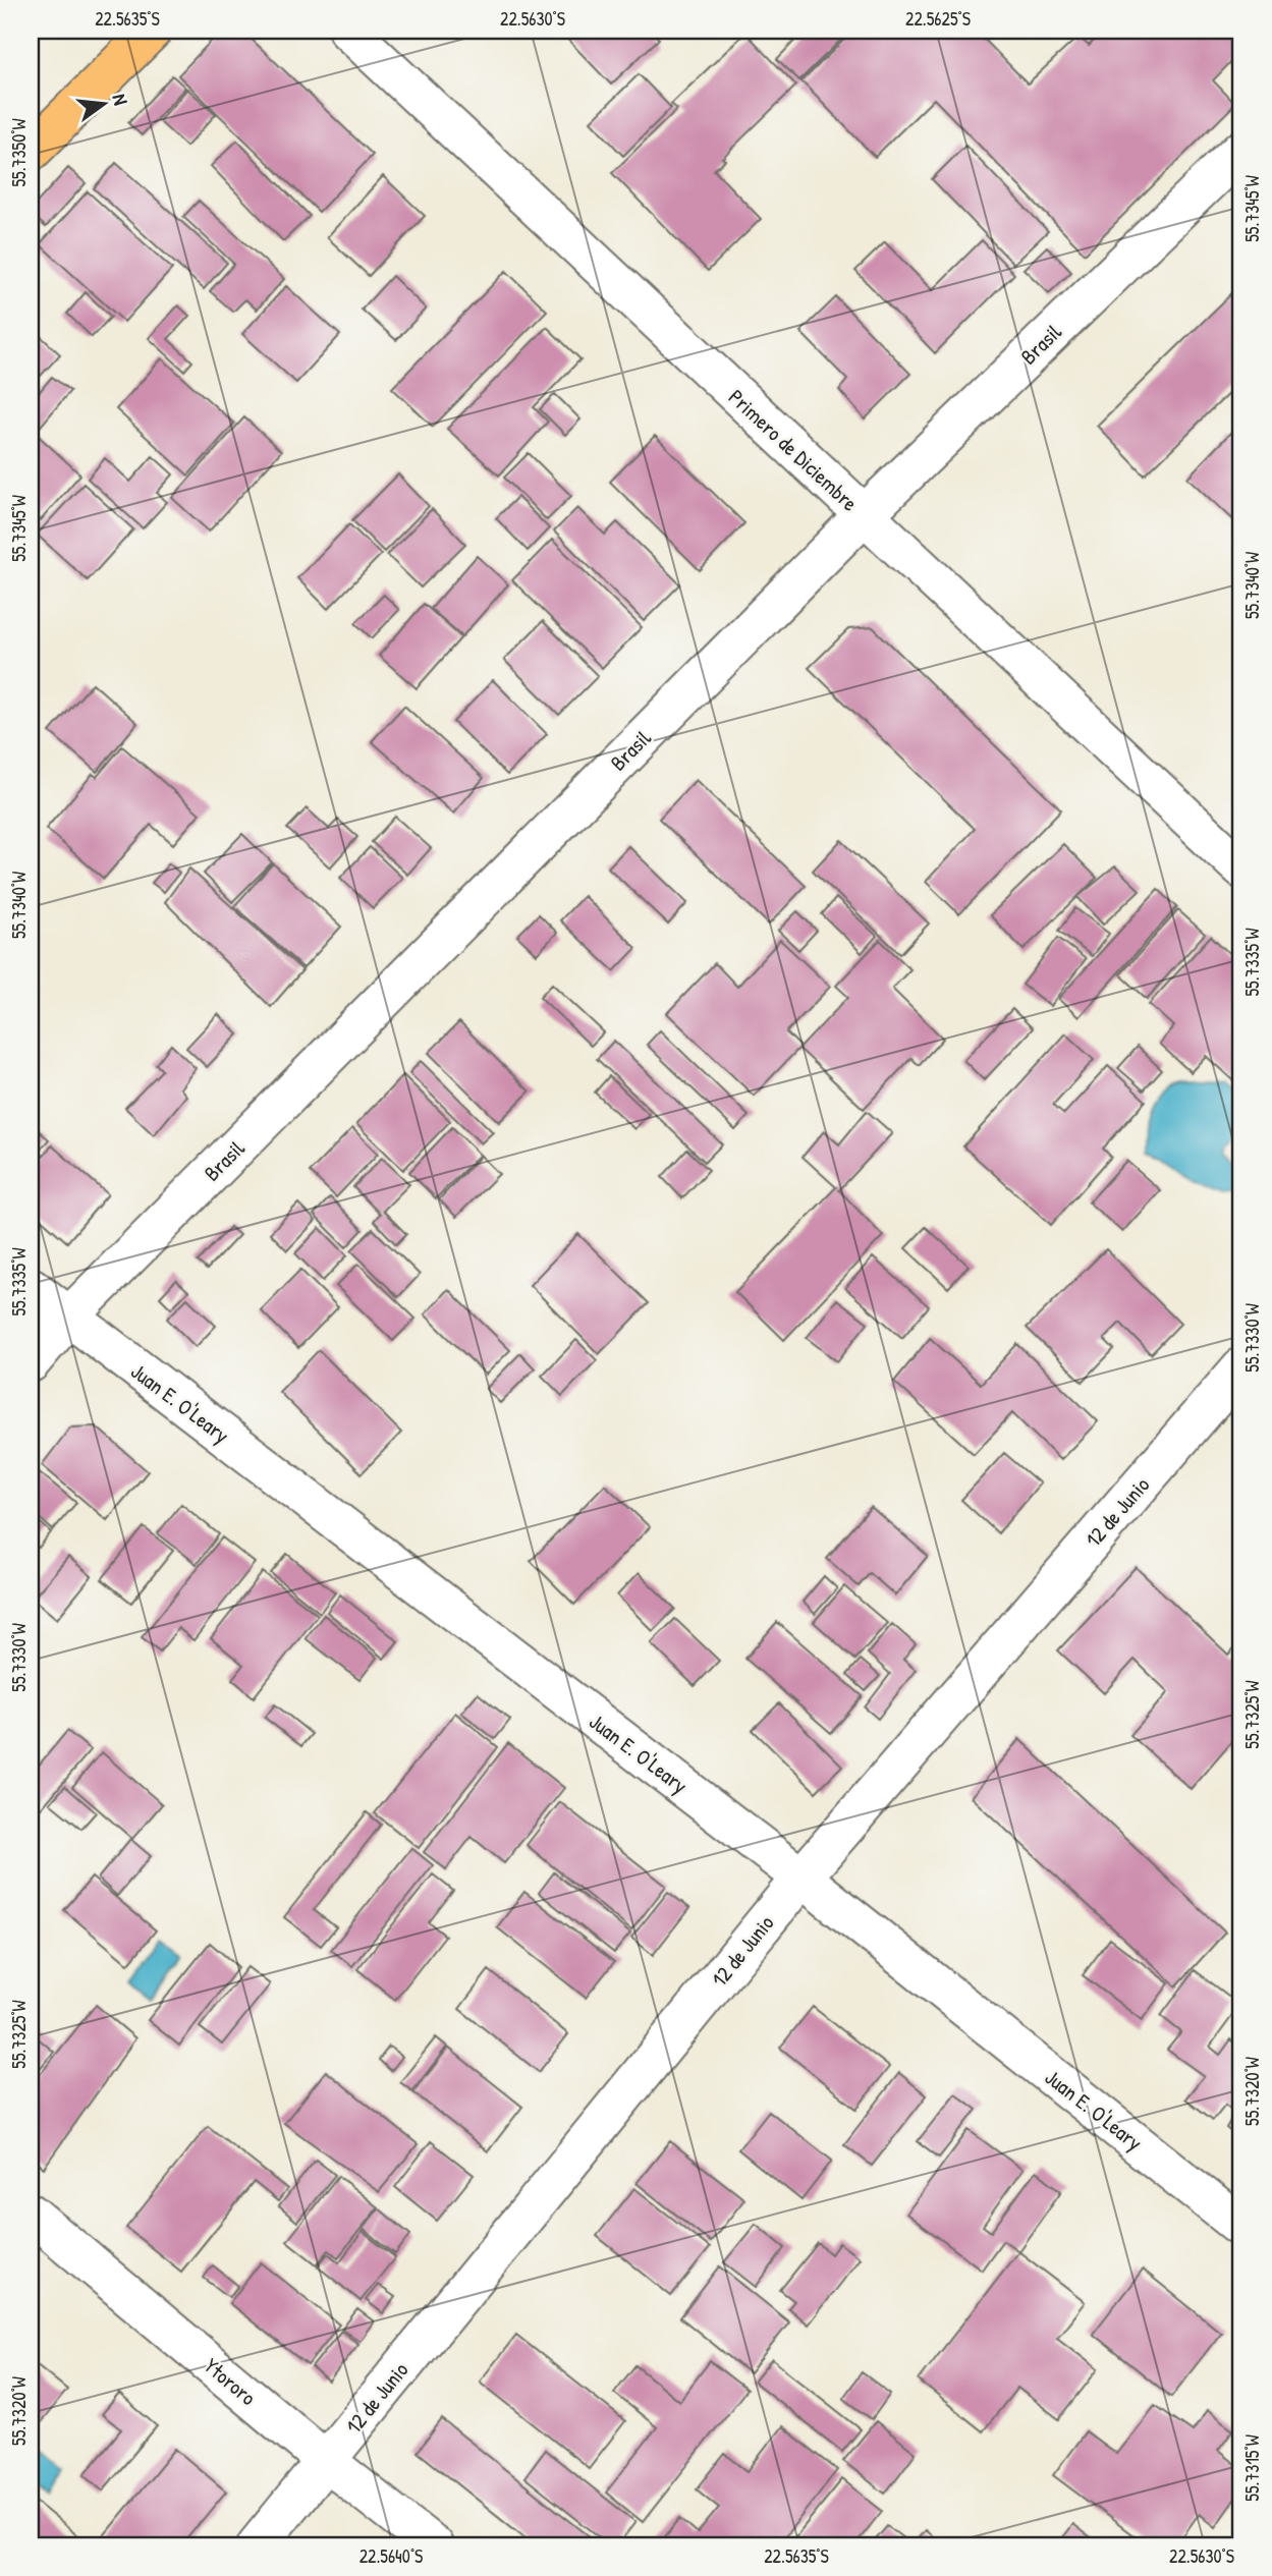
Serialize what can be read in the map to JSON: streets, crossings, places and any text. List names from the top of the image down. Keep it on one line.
{"streets":{"street":["Brasil","Primero de Diciembre","Juan E. O'Leary","12 de Junio","Ytororo"]},"crossings":[["Brasil","Primero de Diciembre"],["Brasil","Juan E. O'Leary"],["Juan E. O'Leary","12 de Junio"],["12 de Junio","Ytororo"]],"north":"right","coordinates":["22.5635°S","22.5630°S","22.5625°S","55.7350°W","55.7345°W","55.7340°W","55.7335°W","55.7330°W","55.7325°W","55.7320°W","55.7315°W","22.5640°S"]}
